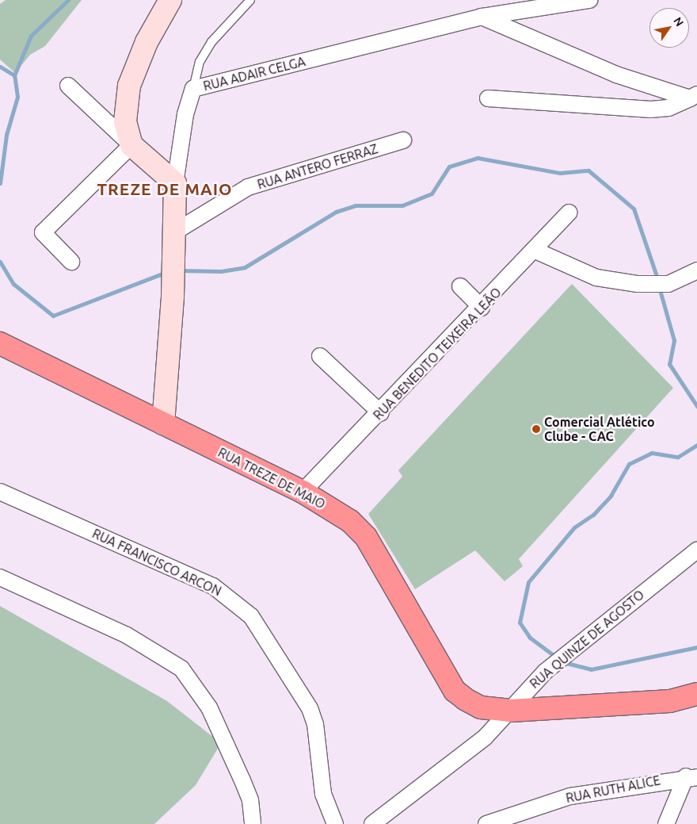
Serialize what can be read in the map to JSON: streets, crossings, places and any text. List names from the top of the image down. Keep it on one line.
{"streets":{"highway":["RUA TREZE DE MAIO"],"street":["RUA ADAIR CELGA","RUA ANTERO FERRAZ","RUA BENEDITO TEIXEIRA LEÃO","RUA FRANCISCO ARCON","RUA QUINZE DE AGOSTO","RUA RUTH ALICE"]},"crossings":[["RUA ADAIR CELGA","RUA ANTERO FERRAZ"],["RUA ADAIR CELGA","RUA TREZE DE MAIO"],["RUA BENEDITO TEIXEIRA LEÃO","RUA TREZE DE MAIO"],["RUA TREZE DE MAIO","RUA QUINZE DE AGOSTO"]],"districts":["TREZE DE MAIO"],"places":["Comercial Atlético Clube - CAC"],"north":"top right"}
